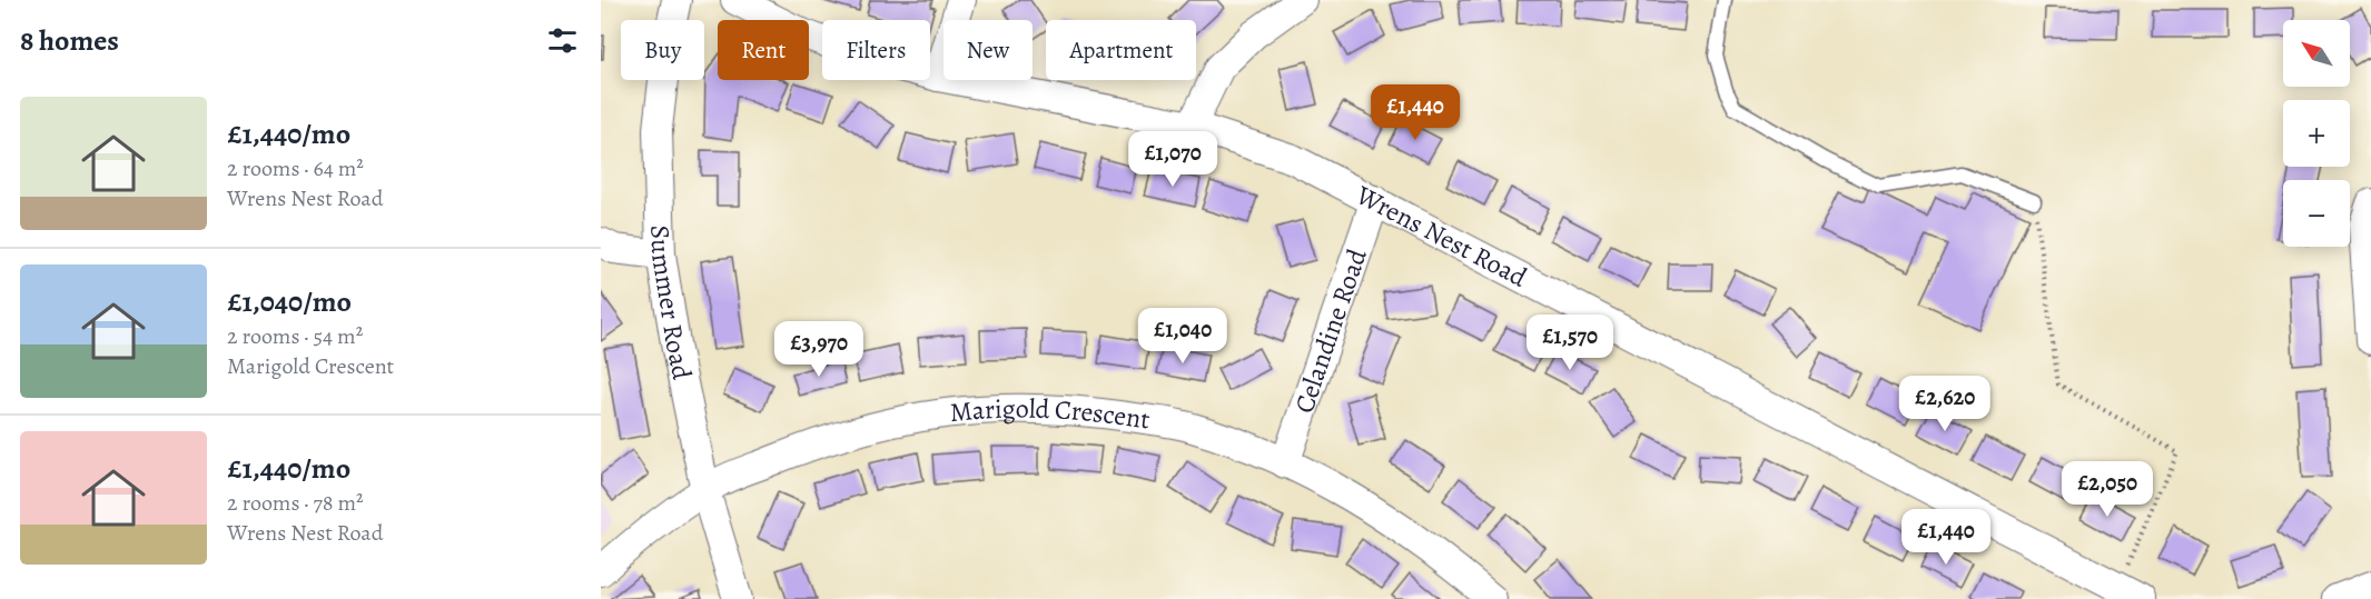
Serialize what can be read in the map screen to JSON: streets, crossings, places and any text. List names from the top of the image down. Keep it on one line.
{"streets":{"street":["Wrens Nest Road","Summer Road","Celandine Road","Marigold Crescent"]},"crossings":[["Wrens Nest Road","Celandine Road"],["Summer Road","Marigold Crescent"],["Celandine Road","Marigold Crescent"]],"north":"top left","page":{"heading":"8 homes","map_buttons":["+","−"],"chip":["Buy","Rent","Filters","New","Apartment"],"list":[{"name":"£1,440/mo","note":"2 rooms · 64 m² · Wrens Nest Road"},{"name":"£1,040/mo","note":"2 rooms · 54 m² · Marigold Crescent"},{"name":"£1,440/mo","note":"2 rooms · 78 m² · Wrens Nest Road"}],"price":["£1,440","£1,070","£1,040","£1,570","£3,970","£2,620","£2,050","£1,440"]}}
